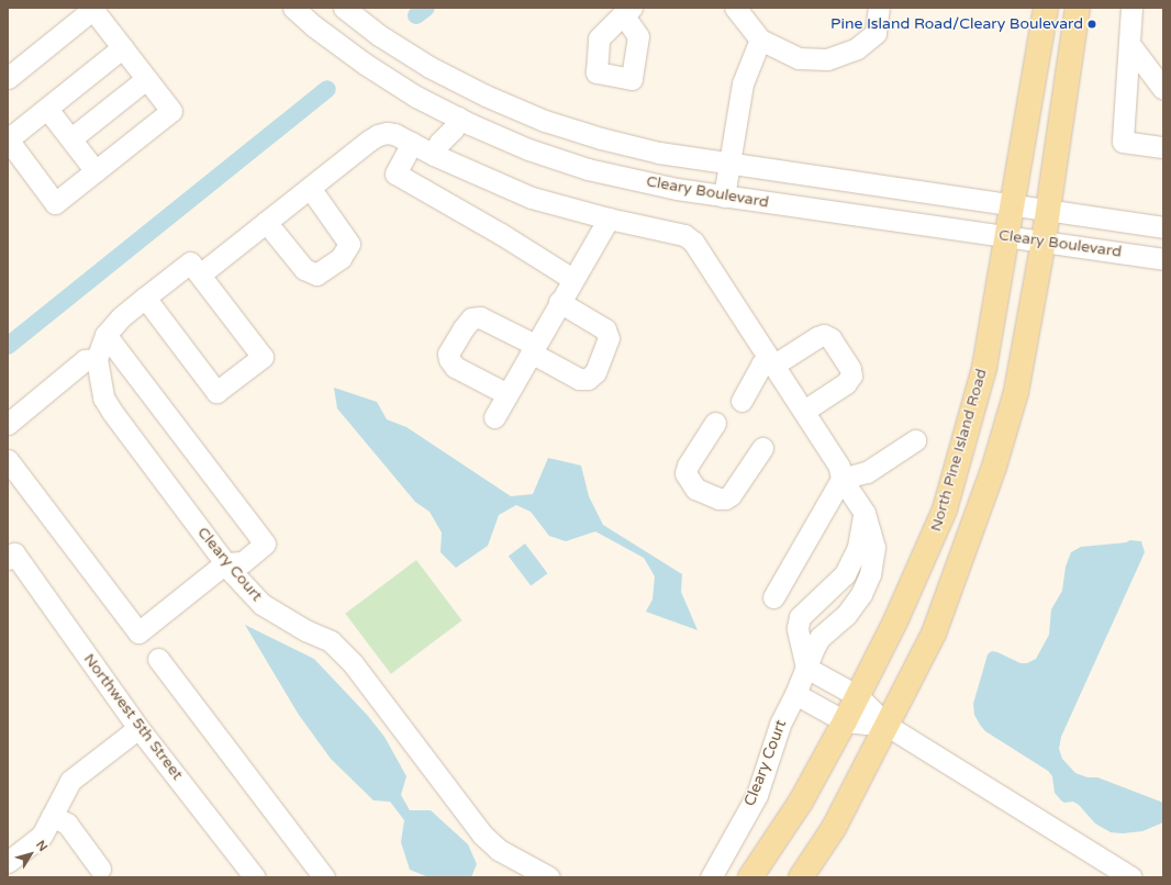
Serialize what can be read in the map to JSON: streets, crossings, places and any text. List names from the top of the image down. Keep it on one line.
{"streets":{"main road":["North Pine Island Road"],"street":["Cleary Boulevard","Cleary Court","Northwest 5th Street"]},"crossings":[["Cleary Boulevard","North Pine Island Road"]],"places":["Pine Island Road/Cleary Boulevard"],"north":"top right"}
